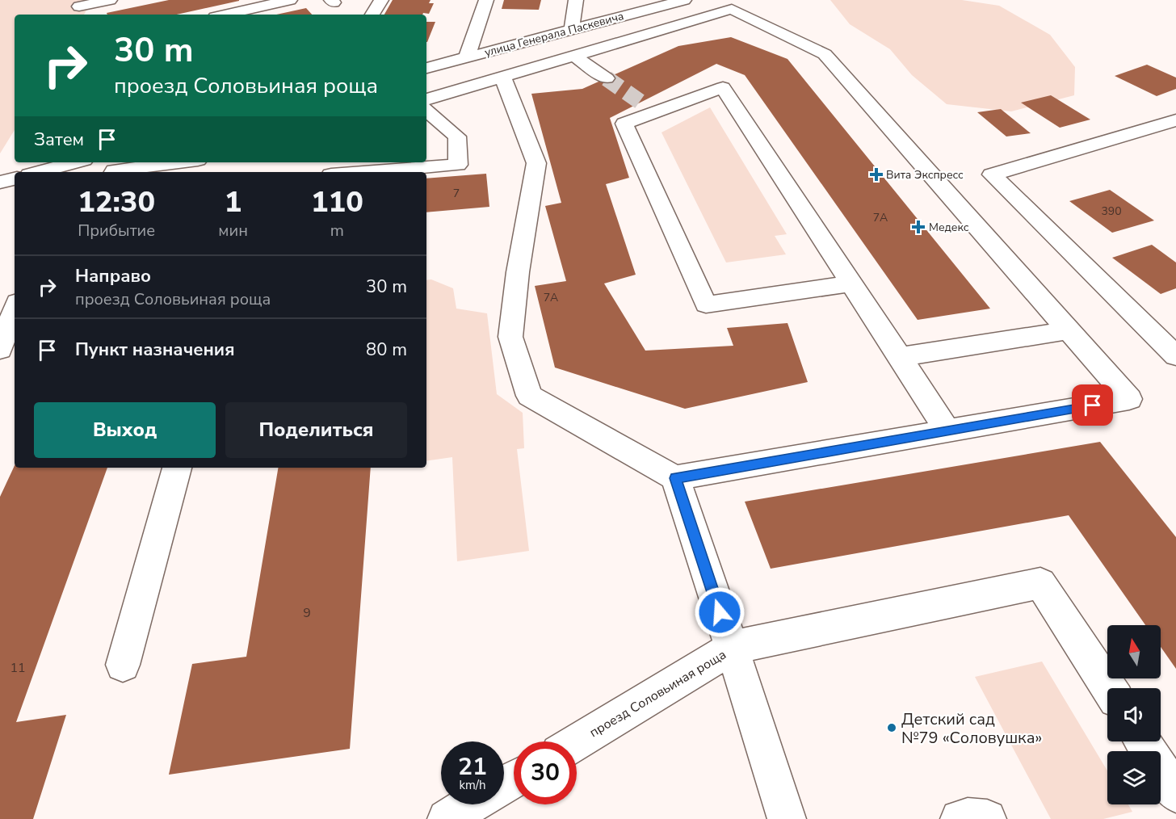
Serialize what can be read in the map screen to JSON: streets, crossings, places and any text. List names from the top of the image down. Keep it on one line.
{"streets":{"street":["улица Генерала Паскевича","проезд Соловьиная роща"]},"places":{"health":["Вита Экспресс","Медекс"],"other":["Детский сад №79 «Соловушка»"]},"house_numbers":["7","390","7А","7А","9","11"],"north":"top","page":{"turn":["30 m","проезд Соловьиная роща"],"then":"Затем","eta":["12:30","Прибытие","1","мин","110","m"],"list":[{"name":"Направо","note":"проезд Соловьиная роща","value":"30 m"},{"name":"Пункт назначения","value":"80 m"}],"buttons":["Выход","Поделиться"],"speed":"21 km/h","limit":"30"}}
